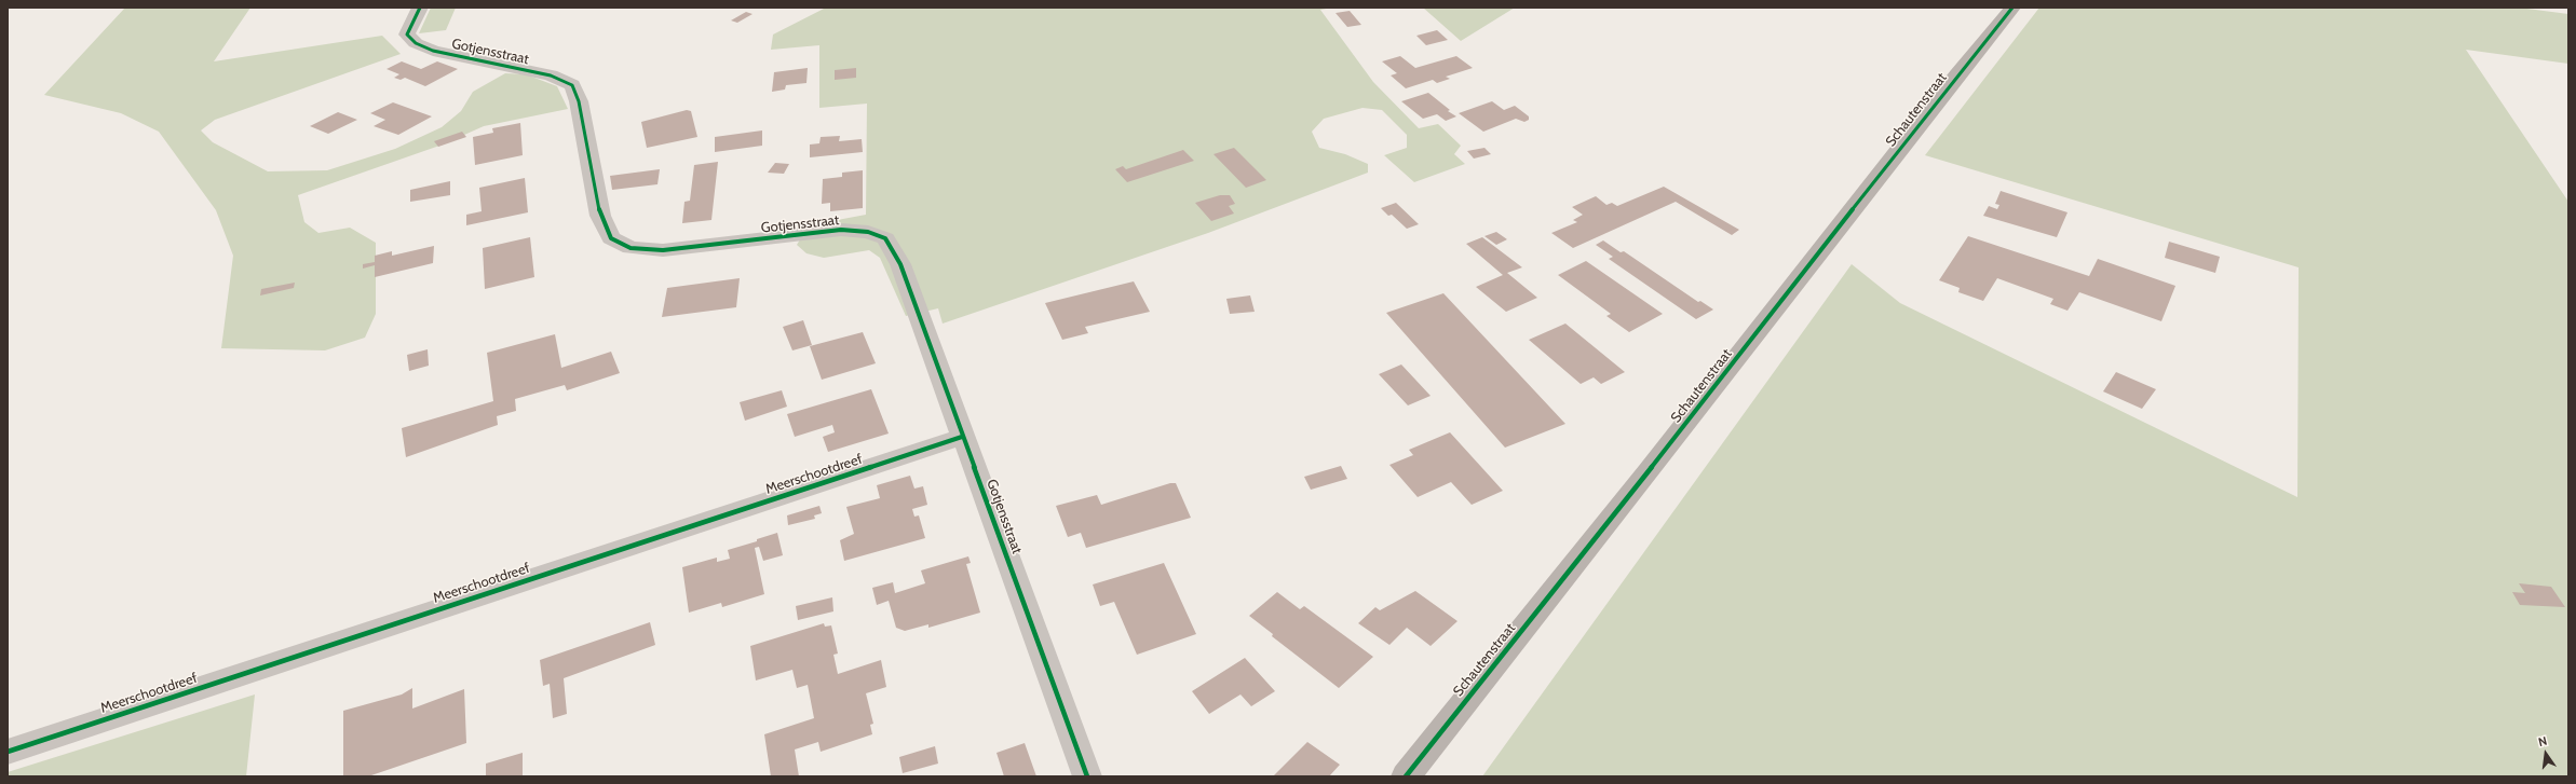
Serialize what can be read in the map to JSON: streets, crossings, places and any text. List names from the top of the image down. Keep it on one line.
{"streets":{"street":["Gotjensstraat","Schautenstraat","Meerschootdreef"]},"crossings":[["Gotjensstraat","Meerschootdreef"]],"north":"top"}
